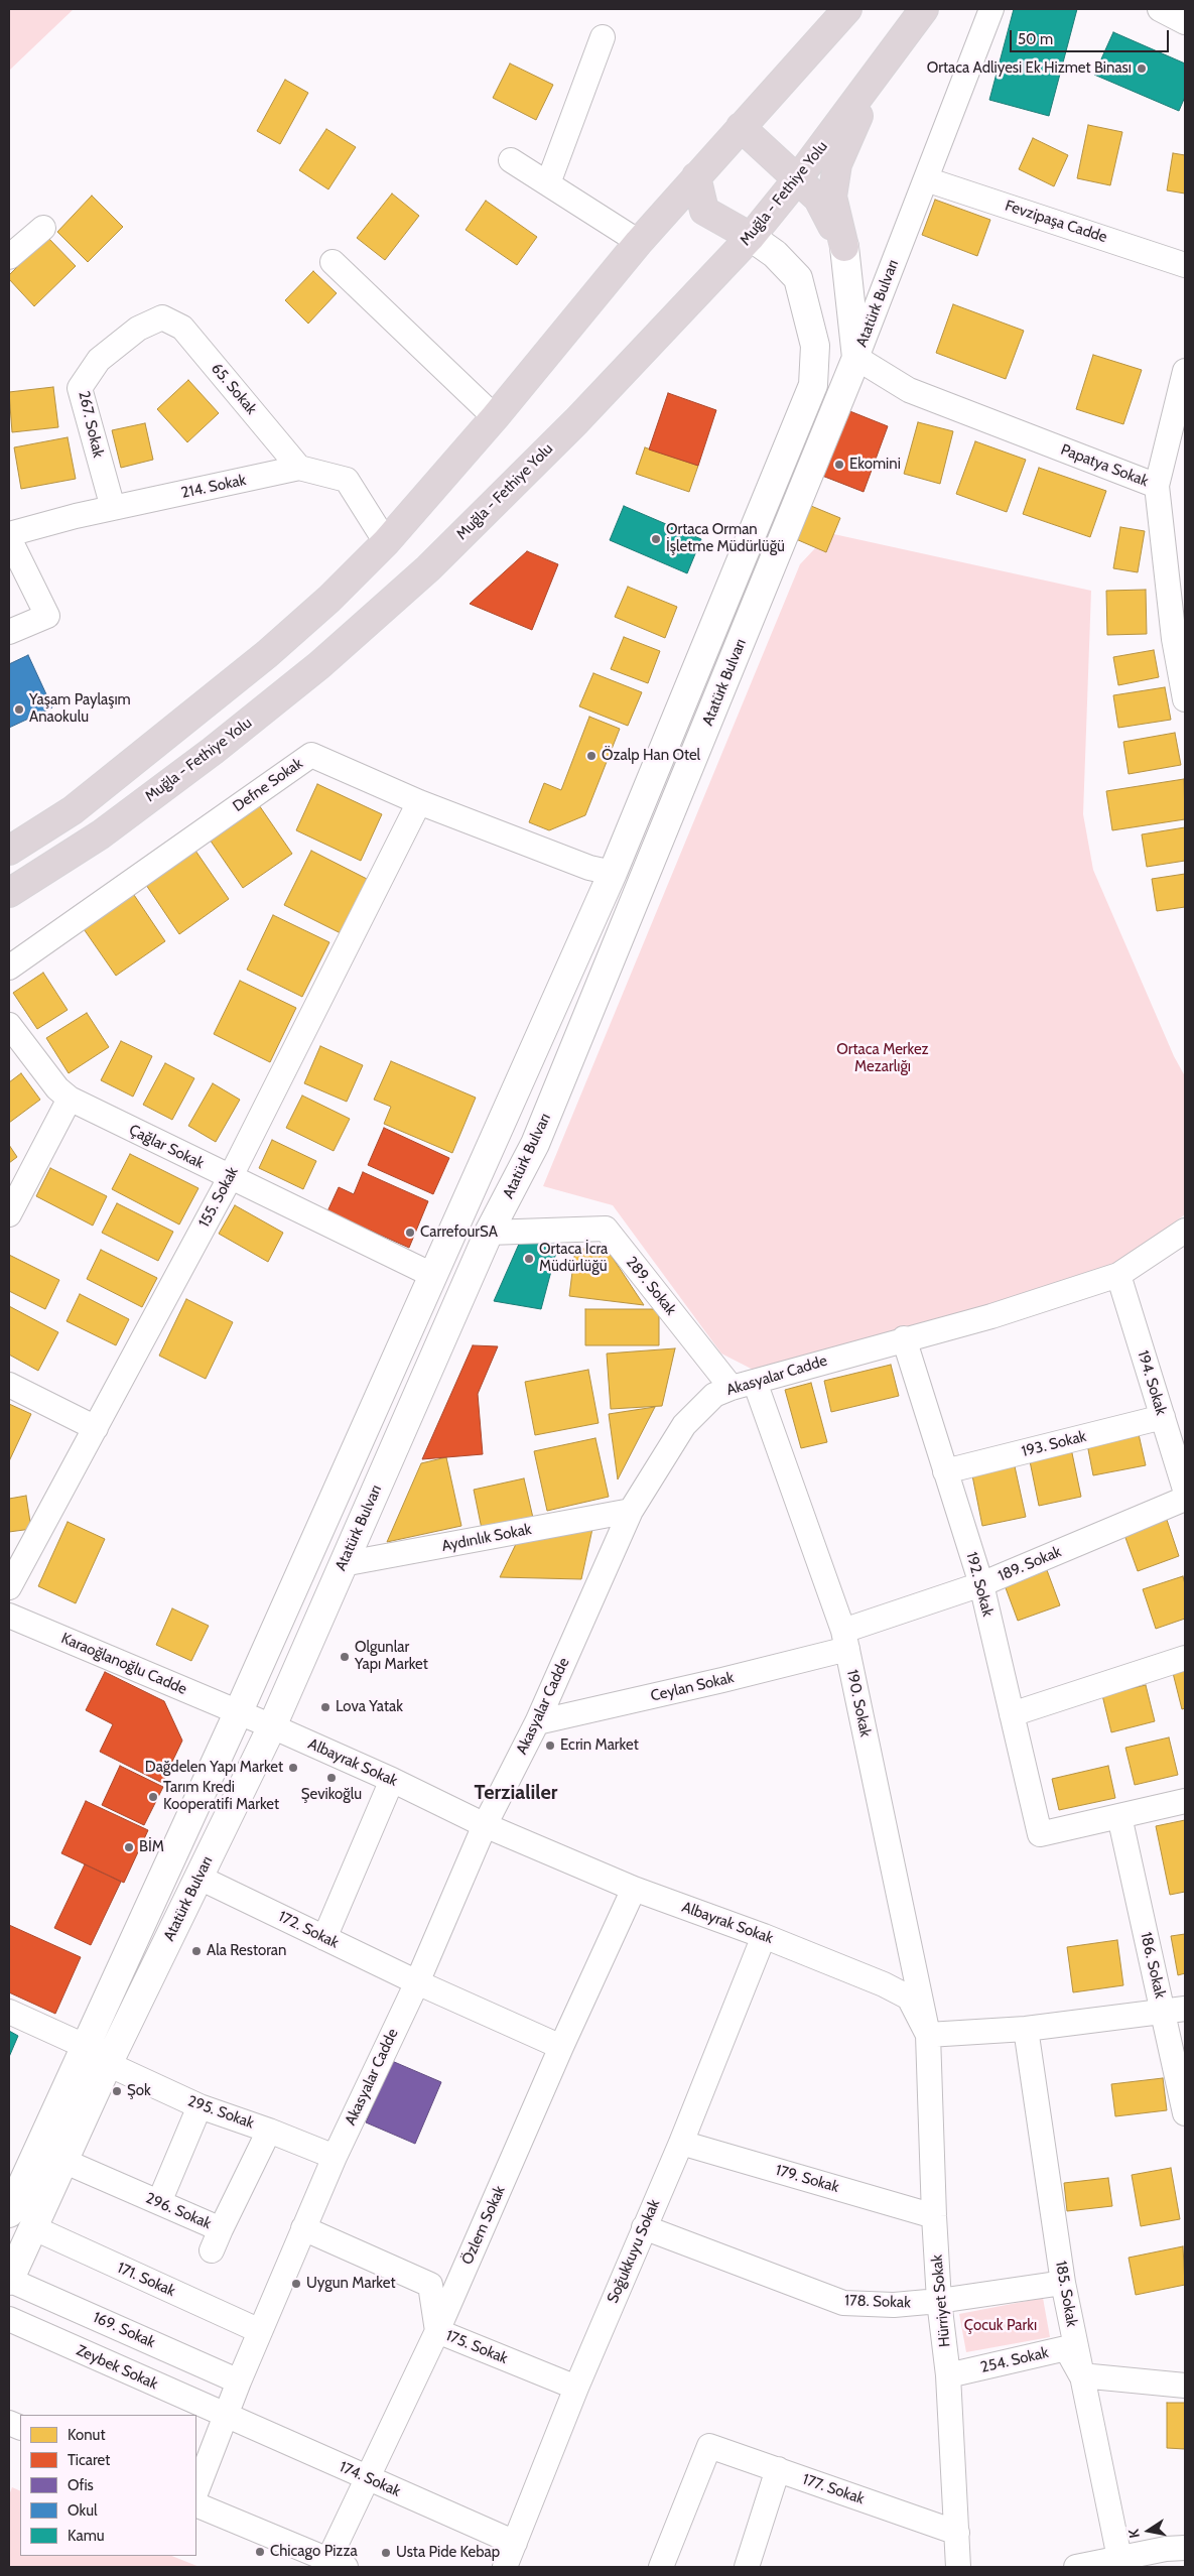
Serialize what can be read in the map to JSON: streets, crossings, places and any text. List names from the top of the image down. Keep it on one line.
{"streets":{"highway":["Muğla - Fethiye Yolu"],"main road":["Atatürk Bulvarı"],"street":["Fevzipaşa Cadde","65. Sokak","267. Sokak","Papatya Sokak","214. Sokak","Defne Sokak","Çağlar Sokak","155. Sokak","289. Sokak","Akasyalar Cadde","194. Sokak","193. Sokak","Aydınlık Sokak","189. Sokak","192. Sokak","Karaoğlanoğlu Cadde","Ceylan Sokak","190. Sokak","Albayrak Sokak","172. Sokak","186. Sokak","295. Sokak","179. Sokak","296. Sokak","Özlem Sokak","Soğukkuyu Sokak","171. Sokak","185. Sokak","Hürriyet Sokak","178. Sokak","169. Sokak","175. Sokak","254. Sokak","Zeybek Sokak","174. Sokak","177. Sokak"]},"crossings":[["Muğla - Fethiye Yolu","Atatürk Bulvarı"],["Fevzipaşa Cadde","Atatürk Bulvarı"],["Atatürk Bulvarı","Papatya Sokak"],["Atatürk Bulvarı","Defne Sokak"],["Atatürk Bulvarı","Çağlar Sokak"],["Atatürk Bulvarı","289. Sokak"],["Atatürk Bulvarı","Aydınlık Sokak"],["Atatürk Bulvarı","Karaoğlanoğlu Cadde"],["Atatürk Bulvarı","Albayrak Sokak"],["Atatürk Bulvarı","172. Sokak"],["Atatürk Bulvarı","295. Sokak"],["Atatürk Bulvarı","296. Sokak"],["Atatürk Bulvarı","171. Sokak"],["Atatürk Bulvarı","169. Sokak"],["65. Sokak","267. Sokak"],["65. Sokak","214. Sokak"],["267. Sokak","214. Sokak"],["Defne Sokak","155. Sokak"],["Çağlar Sokak","155. Sokak"],["289. Sokak","Akasyalar Cadde"],["289. Sokak","190. Sokak"],["Akasyalar Cadde","194. Sokak"],["Akasyalar Cadde","Aydınlık Sokak"],["Akasyalar Cadde","192. Sokak"],["Akasyalar Cadde","Ceylan Sokak"],["Akasyalar Cadde","190. Sokak"],["Akasyalar Cadde","Albayrak Sokak"],["Akasyalar Cadde","172. Sokak"],["Akasyalar Cadde","295. Sokak"],["Akasyalar Cadde","171. Sokak"],["Akasyalar Cadde","169. Sokak"],["Akasyalar Cadde","175. Sokak"],["Akasyalar Cadde","Zeybek Sokak"],["Akasyalar Cadde","174. Sokak"],["194. Sokak","193. Sokak"],["193. Sokak","192. Sokak"],["189. Sokak","192. Sokak"],["189. Sokak","Ceylan Sokak"],["189. Sokak","190. Sokak"],["192. Sokak","186. Sokak"],["Karaoğlanoğlu Cadde","Albayrak Sokak"],["Ceylan Sokak","190. Sokak"],["190. Sokak","Albayrak Sokak"],["190. Sokak","Hürriyet Sokak"],["Albayrak Sokak","Özlem Sokak"],["Albayrak Sokak","Soğukkuyu Sokak"],["Albayrak Sokak","Hürriyet Sokak"],["172. Sokak","Özlem Sokak"],["295. Sokak","296. Sokak"],["179. Sokak","Soğukkuyu Sokak"],["179. Sokak","Hürriyet Sokak"],["Özlem Sokak","175. Sokak"],["Özlem Sokak","174. Sokak"],["Soğukkuyu Sokak","178. Sokak"],["Soğukkuyu Sokak","175. Sokak"],["Soğukkuyu Sokak","174. Sokak"],["185. Sokak","178. Sokak"],["185. Sokak","254. Sokak"],["Hürriyet Sokak","178. Sokak"],["Hürriyet Sokak","254. Sokak"],["Hürriyet Sokak","177. Sokak"],["Zeybek Sokak","174. Sokak"]],"districts":["Terzialiler"],"parks":["Ortaca Merkez Mezarlığı","Çocuk Parkı"],"places":["Ortaca Adliyesi Ek Hizmet Binası","Ekomini","Ortaca Orman İşletme Müdürlüğü","Yaşam Paylaşım Anaokulu","Özalp Han Otel","CarrefourSA","Ortaca İcra Müdürlüğü","Olgunlar Yapı Market","Lova Yatak","Ecrin Market","Dağdelen Yapı Market","Şevikoğlu","Tarım Kredi Kooperatifi Market","BİM","Ala Restoran","Şok","Uygun Market","Chicago Pizza","Usta Pide Kebap"],"legend":["Konut","Ticaret","Ofis","Okul","Kamu"],"scale_bar":"50 m","north":"left"}
